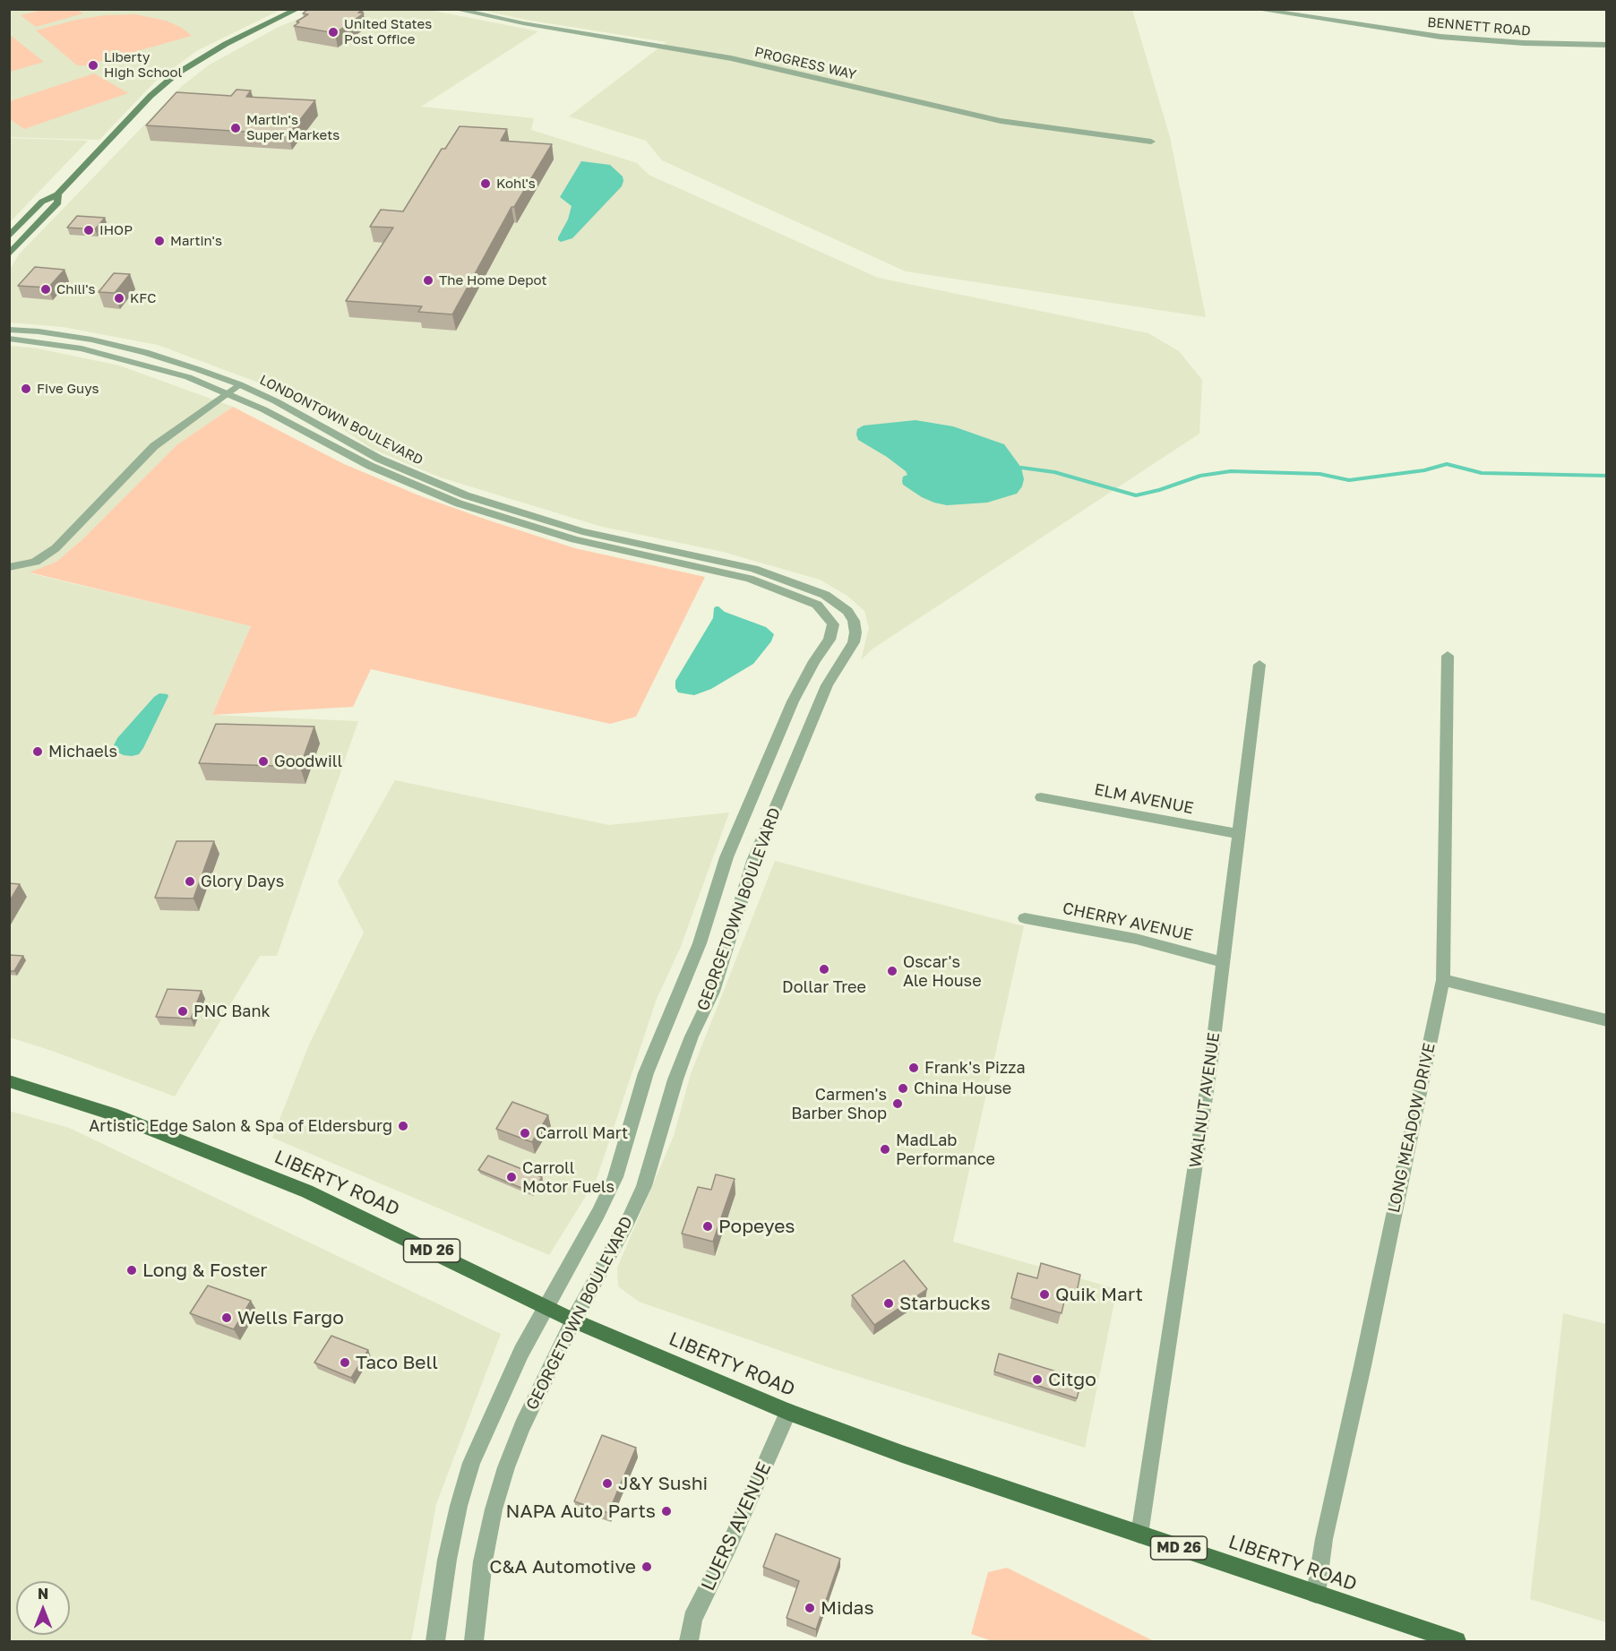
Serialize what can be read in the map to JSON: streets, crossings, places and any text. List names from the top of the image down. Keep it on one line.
{"streets":{"main road":["LIBERTY ROAD","MD 26"],"street":["BENNETT ROAD","PROGRESS WAY","LONDONTOWN BOULEVARD","ELM AVENUE","GEORGETOWN BOULEVARD","CHERRY AVENUE","WALNUT AVENUE","LONG MEADOW DRIVE","LUERS AVENUE"]},"crossings":[["LONDONTOWN BOULEVARD","GEORGETOWN BOULEVARD"],["ELM AVENUE","WALNUT AVENUE"],["GEORGETOWN BOULEVARD","LIBERTY ROAD"],["CHERRY AVENUE","WALNUT AVENUE"],["WALNUT AVENUE","LIBERTY ROAD"],["LONG MEADOW DRIVE","LIBERTY ROAD"],["LIBERTY ROAD","LUERS AVENUE"]],"places":["United States Post Office","Liberty High School","Martin's Super Markets","Kohl's","IHOP","Martin's","The Home Depot","Chili's","KFC","Five Guys","Michaels","Goodwill","Glory Days","Dollar Tree","Oscar's Ale House","PNC Bank","Frank's Pizza","China House","Carmen's Barber Shop","Artistic Edge Salon & Spa of Eldersburg","Carroll Mart","MadLab Performance","Carroll Motor Fuels","Popeyes","Long & Foster","Quik Mart","Starbucks","Wells Fargo","Taco Bell","Citgo","J&Y Sushi","NAPA Auto Parts","C&A Automotive","Midas"],"north":"top"}
